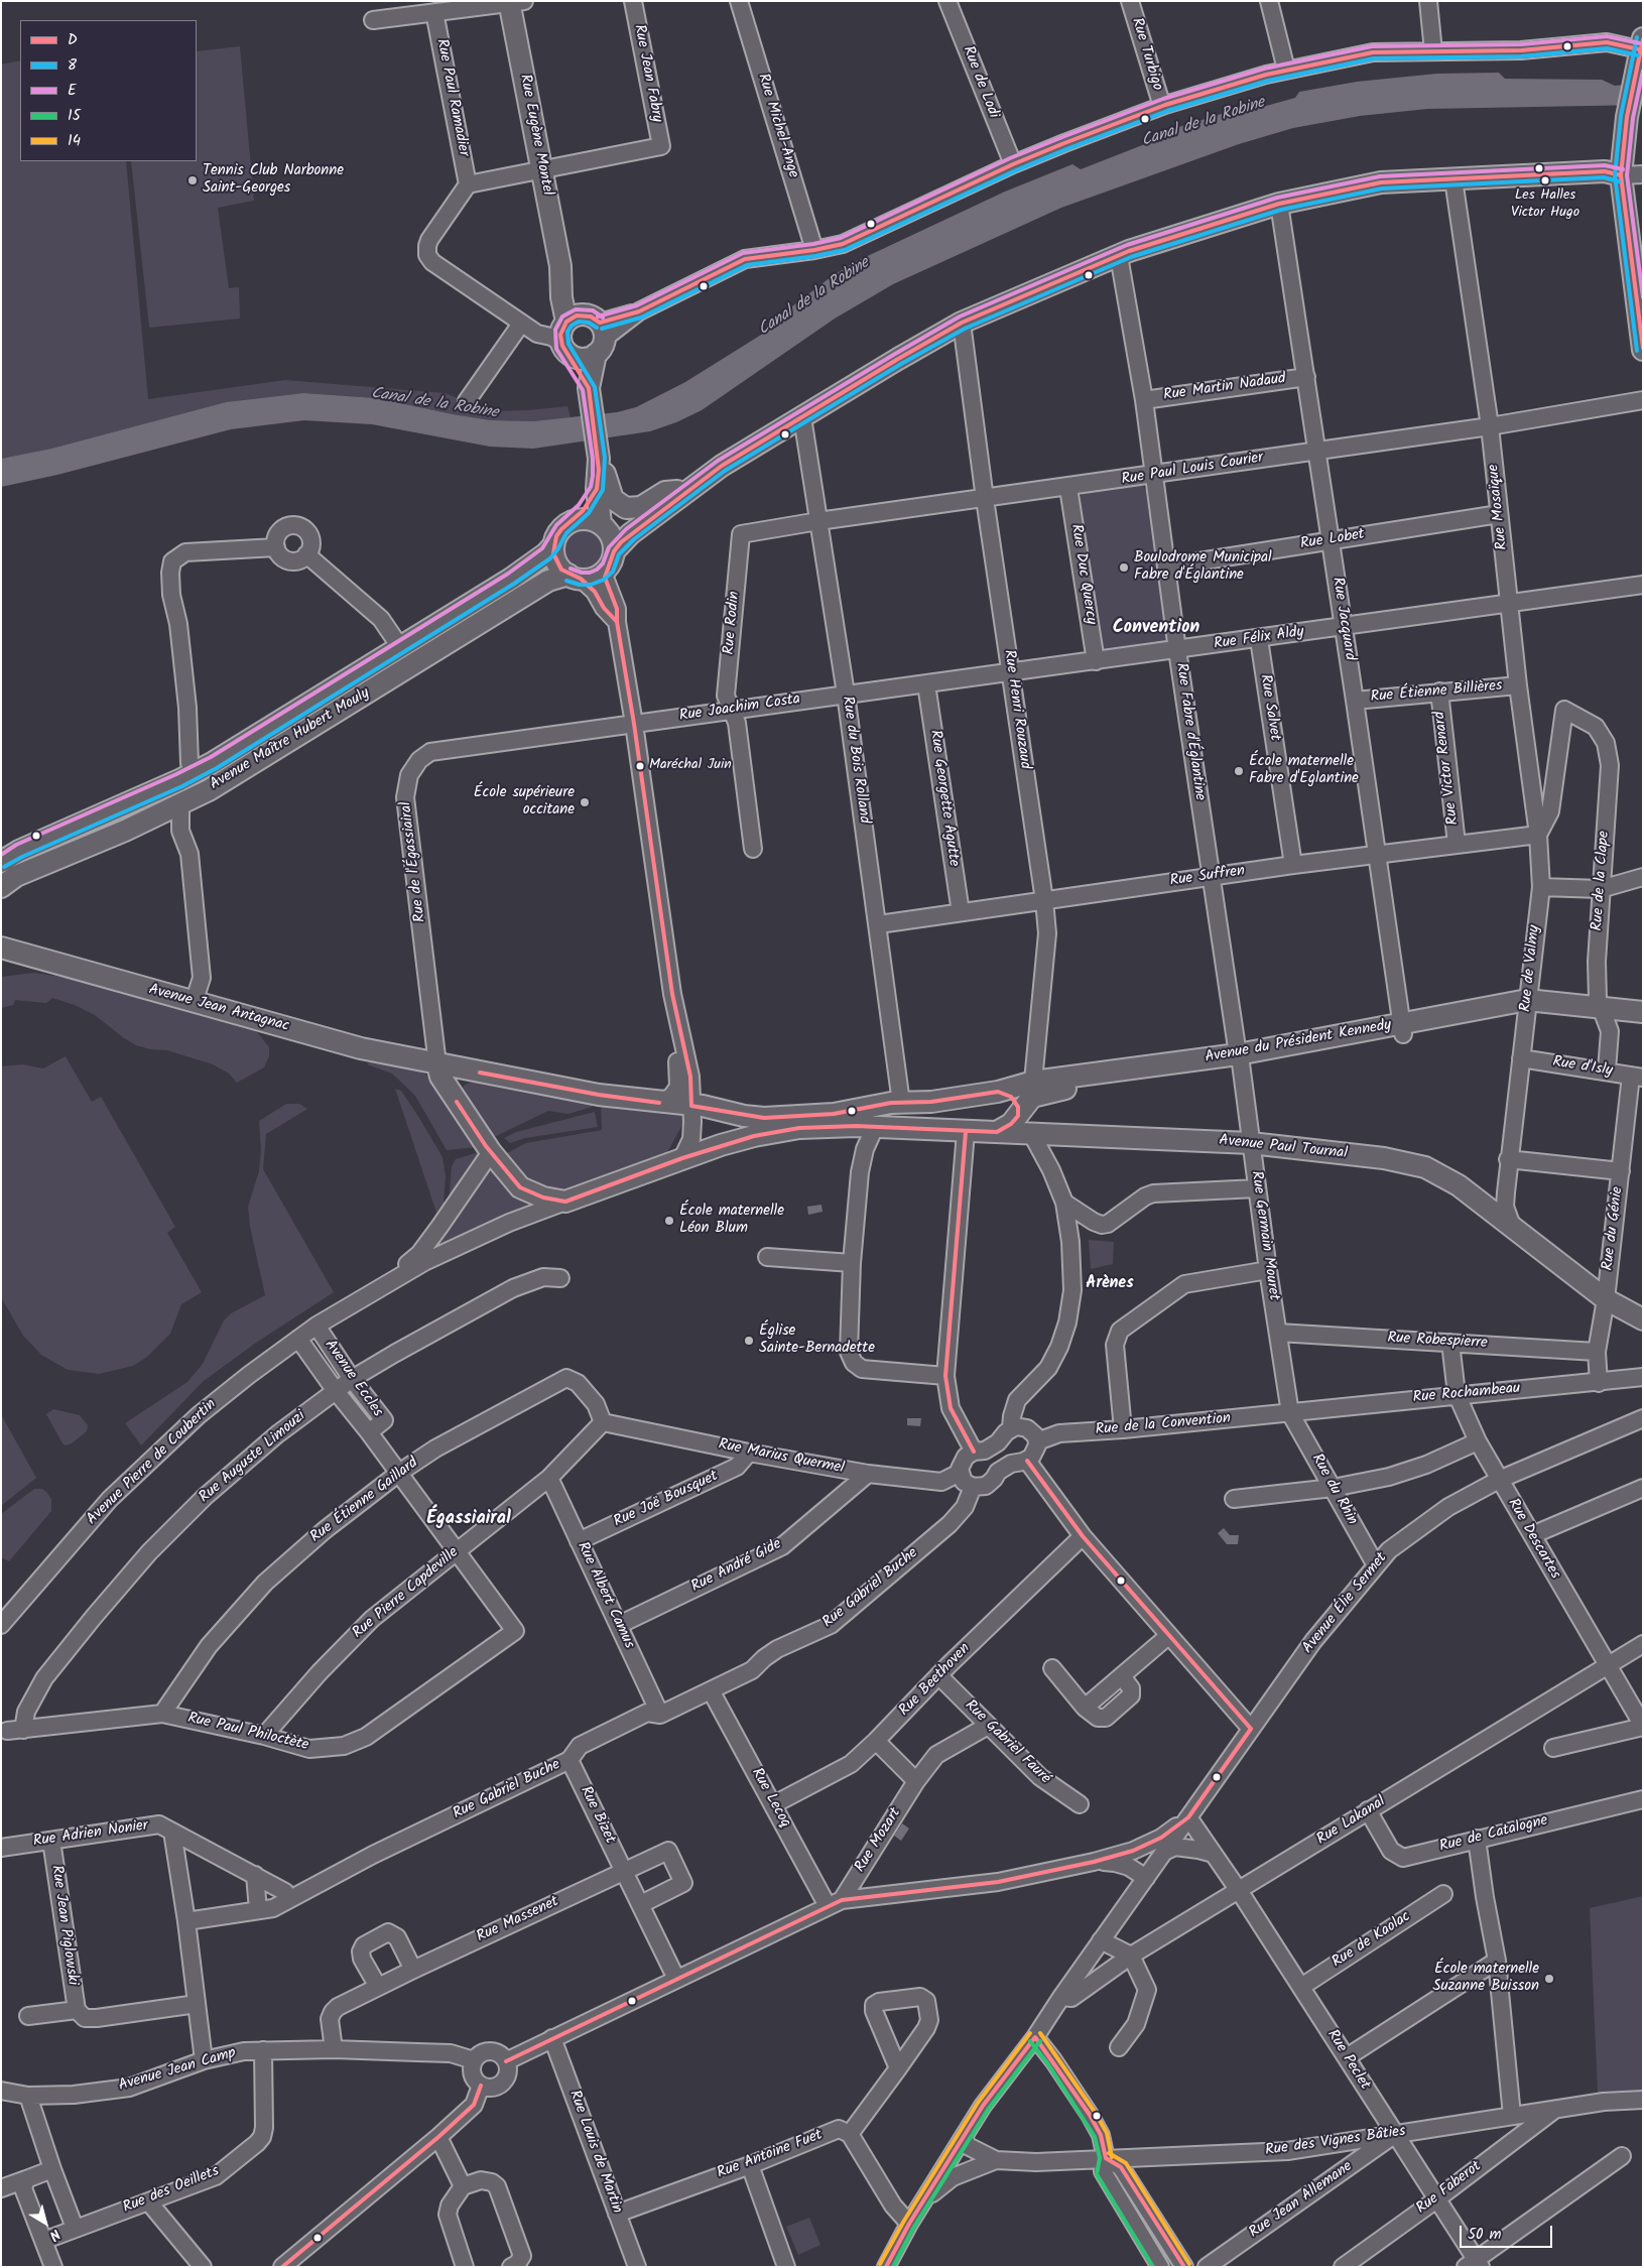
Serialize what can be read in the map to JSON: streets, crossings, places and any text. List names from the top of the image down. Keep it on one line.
{"streets":{"main road":["Rue Eugène Montel","Avenue Maître Hubert Mouly","Avenue Jean Antagnac","Avenue du Président Kennedy","Avenue Paul Tournal","Avenue Pierre de Coubertin"],"street":["Rue Turbigo","Rue Jean Fabry","Rue de Lodi","Rue Paul Ramadier","Rue Michel-Ange","Rue Martin Nadaud","Rue Paul Louis Courier","Rue Mosaïque","Rue Lobet","Rue Duc Quercy","Rue Jacquard","Rue Rodin","Rue Félix Aldy","Rue Étienne Billières","Rue Salvet","Rue Joachim Costa","Rue Henri Rouzaud","Rue Fabre d'Églantine","Rue du Bois Rolland","Rue Victor Renard","Rue Georgette Agutte","Rue de l'Égassiairal","Rue Suffren","Rue de la Clape","Rue de Valmy","Rue d'Isly","Rue du Génie","Rue Germain Mouret","Rue Robespierre","Avenue Eccles","Rue Rochambeau","Rue de la Convention","Rue Auguste Limouzi","Rue Marius Quermel","Rue du Rhin","Rue Joë Bousquet","Rue Étienne Gaillard","Rue Descartes","Rue André Gide","Rue Gabriel Buche","Rue Pierre Capdeville","Rue Albert Camus","Avenue Élie Sermet","Rue Beethoven","Rue Paul Philoctète","Rue Gabriel Fauré","Rue Lecoq","Rue Bizet","Rue Lakanal","Rue Adrien Nonier","Rue de Catalogne","Rue Mozart","Rue Massenet","Rue Jean Piglowski","Rue de Kaolac","Rue Peclet","Avenue Jean Camp","Rue des Vignes Bâties","Rue Louis de Martin","Rue Antoine Fuet","Rue Faberot","Rue des Oeillets","Rue Jean Allemane"]},"crossings":[["Rue Jean Fabry","Rue Eugène Montel"],["Rue Martin Nadaud","Rue Jacquard"],["Rue Martin Nadaud","Rue Fabre d'Églantine"],["Rue Paul Louis Courier","Rue Mosaïque"],["Rue Paul Louis Courier","Rue Duc Quercy"],["Rue Paul Louis Courier","Rue Jacquard"],["Rue Paul Louis Courier","Rue Rodin"],["Rue Paul Louis Courier","Rue Henri Rouzaud"],["Rue Paul Louis Courier","Rue Fabre d'Églantine"],["Rue Paul Louis Courier","Rue du Bois Rolland"],["Rue Mosaïque","Rue Lobet"],["Rue Mosaïque","Rue Félix Aldy"],["Rue Mosaïque","Rue Étienne Billières"],["Rue Mosaïque","Rue Suffren"],["Rue Mosaïque","Rue de la Clape"],["Rue Mosaïque","Rue de Valmy"],["Rue Lobet","Rue Jacquard"],["Rue Lobet","Rue Fabre d'Églantine"],["Rue Duc Quercy","Rue Félix Aldy"],["Rue Jacquard","Rue Félix Aldy"],["Rue Jacquard","Rue Étienne Billières"],["Rue Jacquard","Rue Suffren"],["Rue Jacquard","Avenue du Président Kennedy"],["Rue Rodin","Rue Joachim Costa"],["Rue Félix Aldy","Rue Salvet"],["Rue Félix Aldy","Rue Joachim Costa"],["Rue Félix Aldy","Rue Henri Rouzaud"],["Rue Félix Aldy","Rue Fabre d'Églantine"],["Rue Félix Aldy","Rue du Bois Rolland"],["Rue Félix Aldy","Rue Georgette Agutte"],["Rue Étienne Billières","Rue Victor Renard"],["Rue Salvet","Rue Suffren"],["Rue Joachim Costa","Rue du Bois Rolland"],["Rue Joachim Costa","Rue de l'Égassiairal"],["Rue Henri Rouzaud","Rue Suffren"],["Rue Henri Rouzaud","Avenue du Président Kennedy"],["Rue Fabre d'Églantine","Rue Suffren"],["Rue Fabre d'Églantine","Avenue du Président Kennedy"],["Rue Fabre d'Églantine","Rue Germain Mouret"],["Rue du Bois Rolland","Rue Suffren"],["Rue du Bois Rolland","Avenue du Président Kennedy"],["Rue Victor Renard","Rue Suffren"],["Rue Georgette Agutte","Rue Suffren"],["Rue de l'Égassiairal","Avenue Jean Antagnac"],["Rue Suffren","Rue de la Clape"],["Rue Suffren","Rue de Valmy"],["Rue de la Clape","Rue de Valmy"],["Rue de la Clape","Avenue du Président Kennedy"],["Rue de la Clape","Rue d'Isly"],["Rue de Valmy","Avenue du Président Kennedy"],["Rue de Valmy","Rue d'Isly"],["Rue de Valmy","Avenue Paul Tournal"],["Avenue Jean Antagnac","Avenue du Président Kennedy"],["Avenue du Président Kennedy","Rue Germain Mouret"],["Rue d'Isly","Rue du Génie"],["Avenue Paul Tournal","Rue du Génie"],["Avenue Paul Tournal","Rue Germain Mouret"],["Avenue Paul Tournal","Avenue Pierre de Coubertin"],["Rue du Génie","Rue Robespierre"],["Rue du Génie","Rue Rochambeau"],["Rue Germain Mouret","Rue Robespierre"],["Rue Germain Mouret","Rue Rochambeau"],["Rue Germain Mouret","Rue de la Convention"],["Rue Germain Mouret","Rue du Rhin"],["Rue Robespierre","Rue Descartes"],["Avenue Eccles","Rue Auguste Limouzi"],["Avenue Eccles","Avenue Pierre de Coubertin"],["Rue Rochambeau","Rue de la Convention"],["Rue Rochambeau","Rue du Rhin"],["Rue Rochambeau","Rue Descartes"],["Rue de la Convention","Rue du Rhin"],["Rue Auguste Limouzi","Rue Paul Philoctète"],["Rue Marius Quermel","Rue Joë Bousquet"],["Rue Marius Quermel","Rue Étienne Gaillard"],["Rue Marius Quermel","Rue André Gide"],["Rue Marius Quermel","Rue Pierre Capdeville"],["Rue du Rhin","Avenue Élie Sermet"],["Rue Joë Bousquet","Rue Albert Camus"],["Rue Étienne Gaillard","Rue Pierre Capdeville"],["Rue Étienne Gaillard","Rue Paul Philoctète"],["Rue Descartes","Avenue Élie Sermet"],["Rue Descartes","Rue Lakanal"],["Rue André Gide","Rue Albert Camus"],["Rue Gabriel Buche","Rue Albert Camus"],["Rue Gabriel Buche","Rue Lecoq"],["Rue Gabriel Buche","Rue Bizet"],["Rue Gabriel Buche","Rue Adrien Nonier"],["Rue Pierre Capdeville","Rue Albert Camus"],["Rue Pierre Capdeville","Rue Paul Philoctète"],["Avenue Élie Sermet","Rue Lakanal"],["Avenue Élie Sermet","Rue Peclet"],["Avenue Élie Sermet","Rue des Vignes Bâties"],["Rue Beethoven","Rue Gabriel Fauré"],["Rue Beethoven","Rue Lecoq"],["Rue Gabriel Fauré","Rue Mozart"],["Rue Lecoq","Rue Mozart"],["Rue Bizet","Rue Massenet"],["Rue Lakanal","Rue de Catalogne"],["Rue Lakanal","Rue Peclet"],["Rue Adrien Nonier","Rue Jean Piglowski"],["Rue Massenet","Avenue Jean Camp"],["Rue de Kaolac","Rue Peclet"],["Rue Peclet","Rue des Vignes Bâties"],["Rue Peclet","Rue Faberot"],["Rue Peclet","Rue Jean Allemane"],["Avenue Jean Camp","Rue des Oeillets"],["Rue des Vignes Bâties","Rue Faberot"],["Rue des Vignes Bâties","Rue Jean Allemane"],["Rue Louis de Martin","Rue Antoine Fuet"]],"districts":["Convention","Arènes","Égassiairal"],"water":["Canal de la Robine"],"places":["Tennis Club Narbonne Saint-Georges","Les Halles Victor Hugo","Boulodrome Municipal Fabre d'Églantine","Maréchal Juin","École maternelle Fabre d'Eglantine","École supérieure occitane","École maternelle Léon Blum","Église Sainte-Bernadette","École maternelle Suzanne Buisson"],"lines":["transit line E","transit line 8","transit line D","transit line 14","transit line 15"],"legend":["D","8","E","15","14"],"scale_bar":"50 m","north":"bottom right"}
